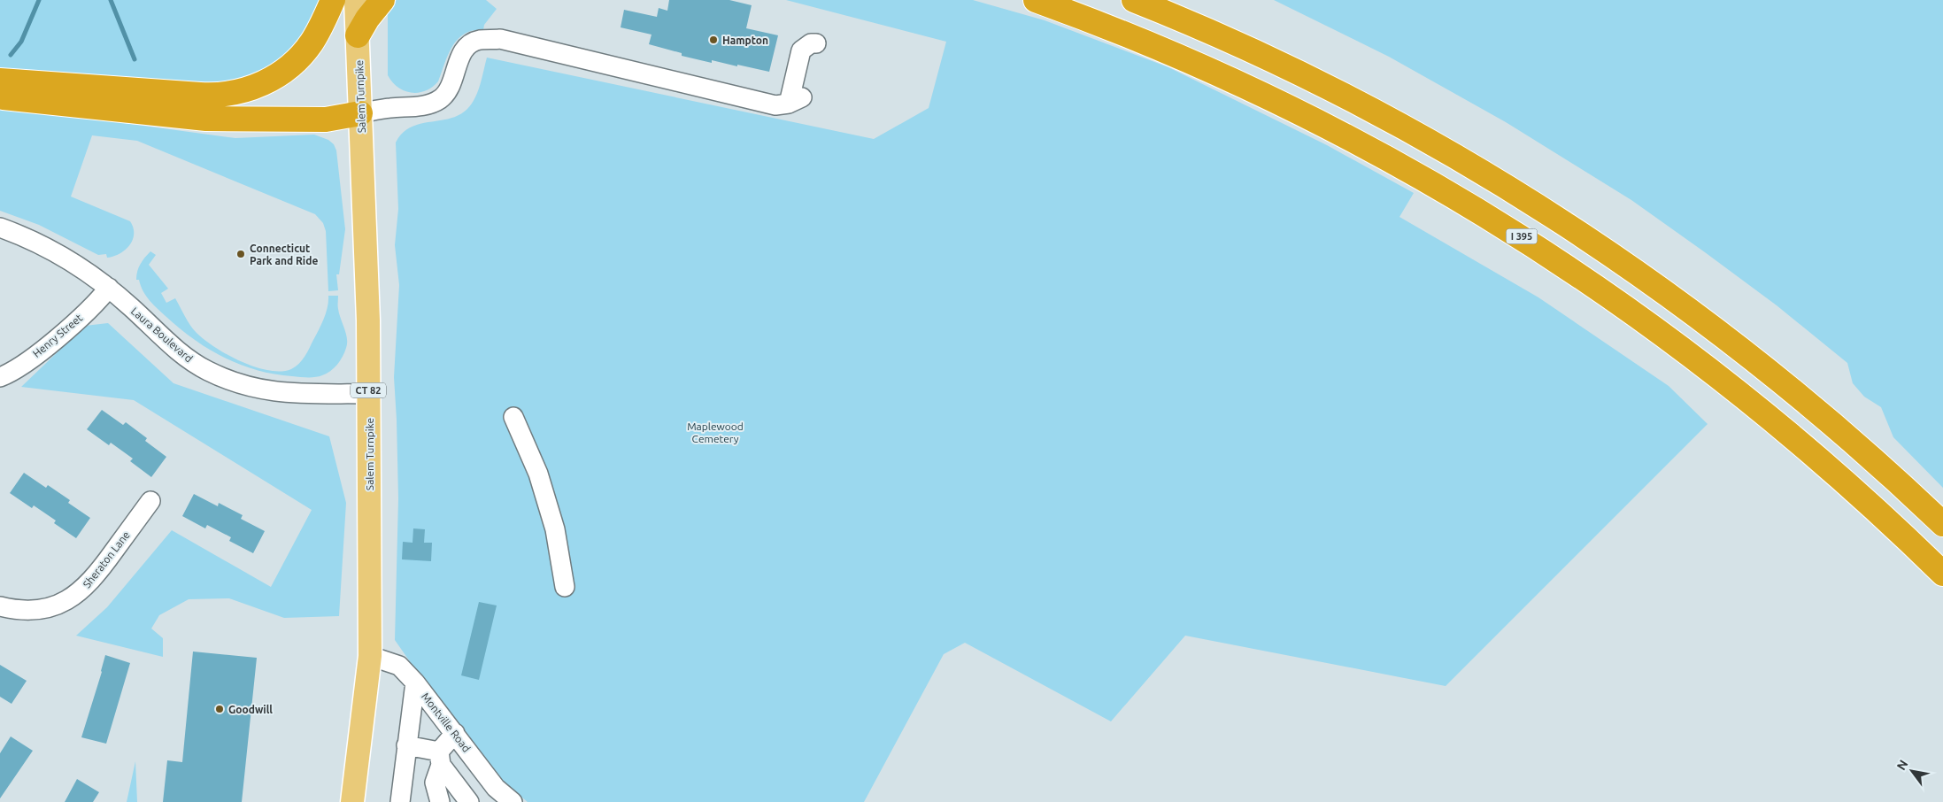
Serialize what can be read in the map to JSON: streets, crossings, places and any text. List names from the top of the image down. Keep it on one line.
{"streets":{"highway":["I 395"],"main road":["Salem Turnpike","CT 82"],"street":["Laura Boulevard","Henry Street","Sheraton Lane","Montville Road"]},"crossings":[["Salem Turnpike","Laura Boulevard"],["Salem Turnpike","Montville Road"],["Laura Boulevard","Henry Street"]],"parks":["Maplewood Cemetery"],"places":["Hampton","Connecticut Park and Ride","Goodwill"],"north":"top left"}
